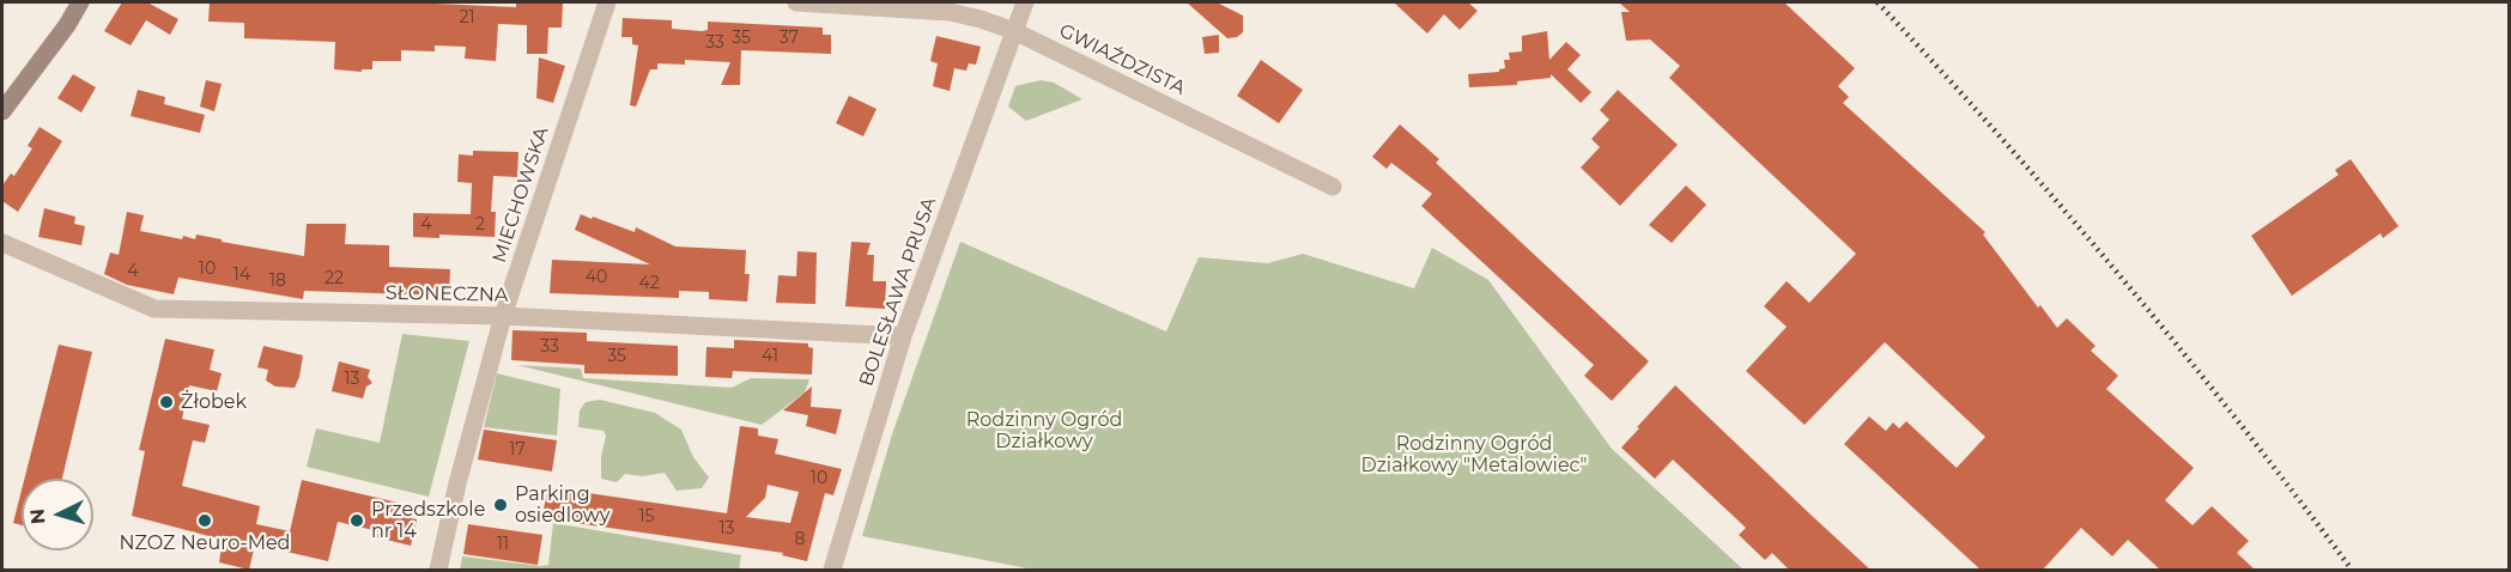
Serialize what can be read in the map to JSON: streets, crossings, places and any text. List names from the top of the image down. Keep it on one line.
{"streets":{"street":["GWIAŹDZISTA","MIECHOWSKA","BOLESŁAWA PRUSA","SŁONECZNA"]},"crossings":[["GWIAŹDZISTA","BOLESŁAWA PRUSA"],["MIECHOWSKA","SŁONECZNA"],["BOLESŁAWA PRUSA","SŁONECZNA"]],"parks":["Rodzinny Ogród Działkowy","Rodzinny Ogród Działkowy \"Metalowiec\""],"places":["Żłobek","Parking osiedlowy","NZOZ Neuro-Med","Przedszkole nr 14"],"house_numbers":["21","35","37","33","4","2","10","4","14","40","22","18","42","33","35","41","13","17","10","15","13","8","11"],"north":"left"}
